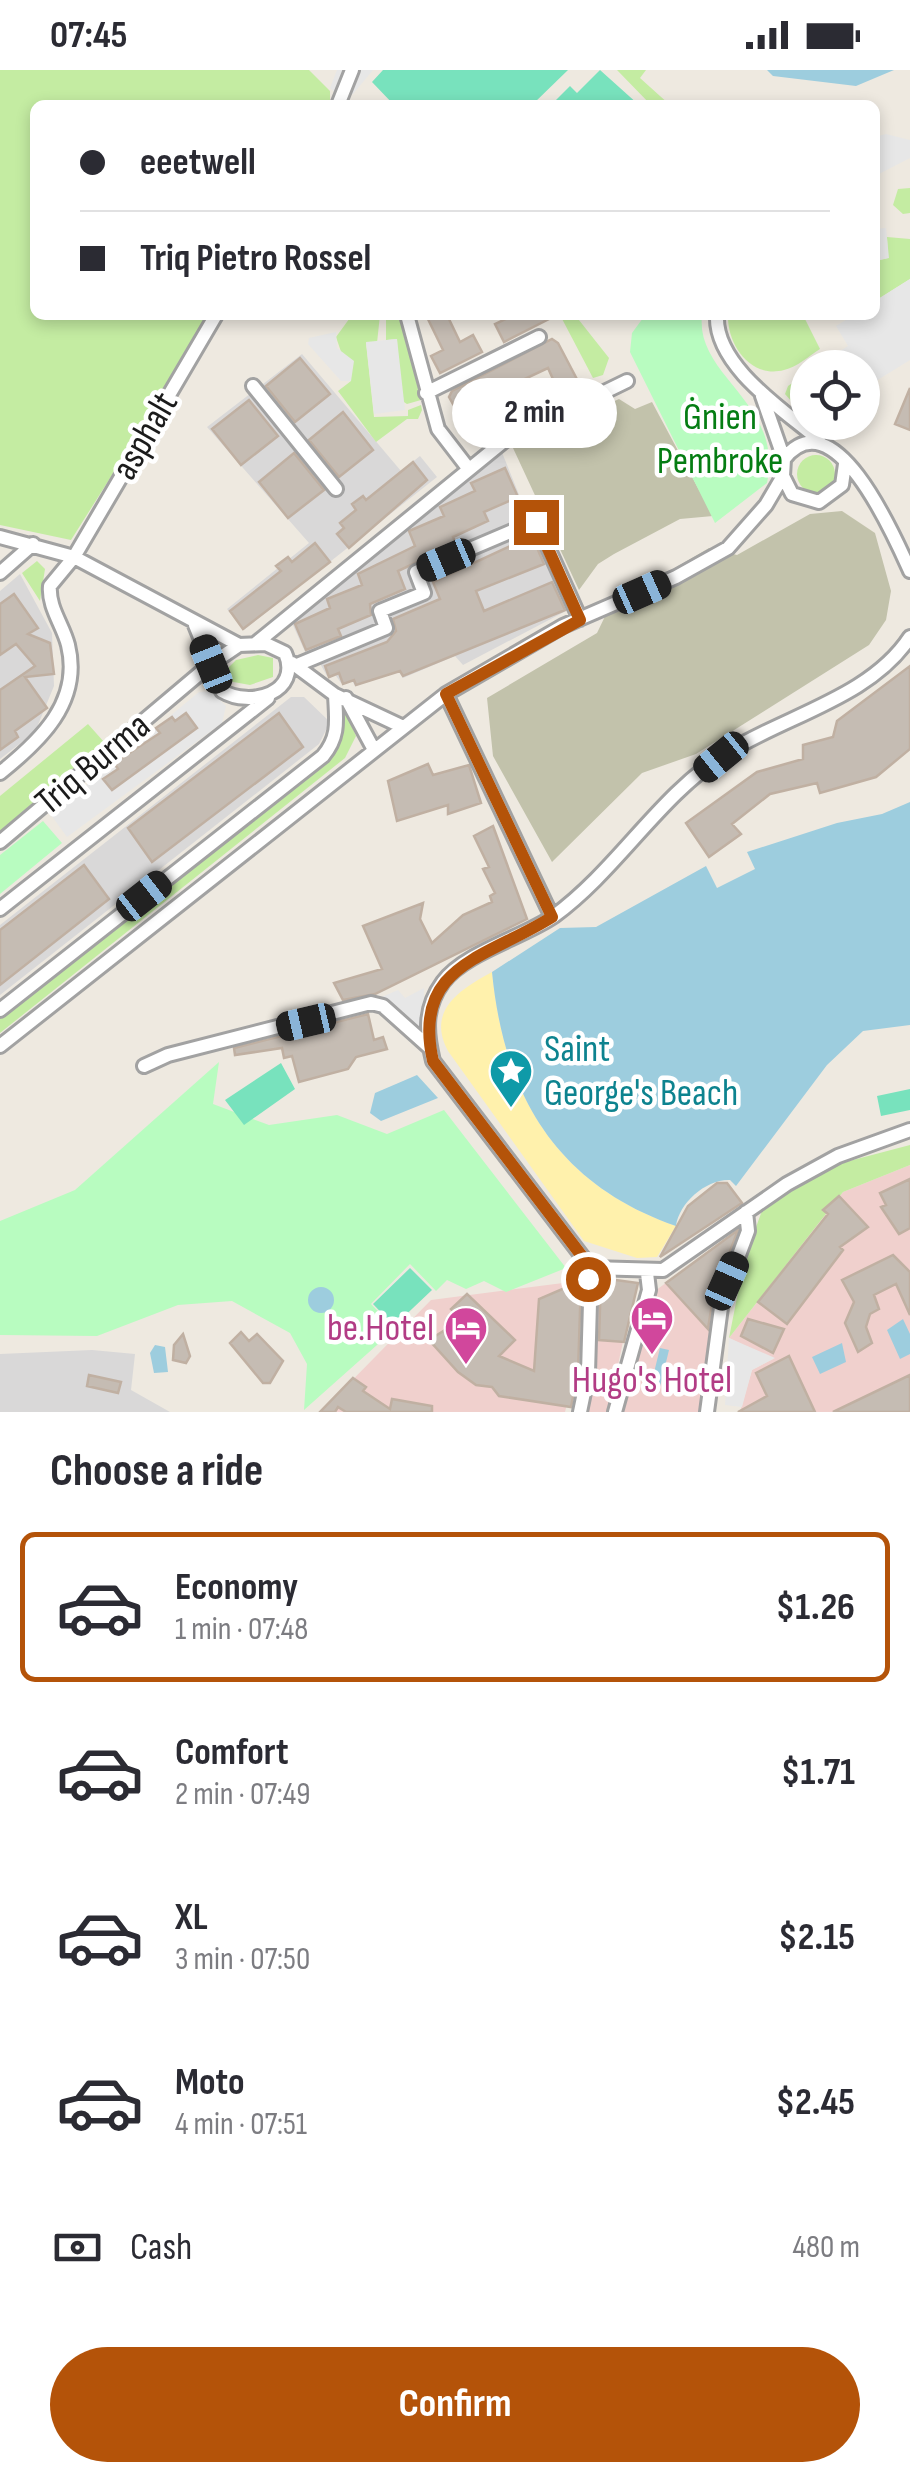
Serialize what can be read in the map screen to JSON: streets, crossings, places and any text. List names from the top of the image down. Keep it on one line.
{"streets":{"street":["asphalt","Triq Burma"]},"parks":["Ġnien Pembroke"],"places":{"place":["Saint George's Beach"],"hotel":["Hugo's Hotel","be.Hotel"]},"page":{"status":"07:45","banner":["eeetwell","Triq Pietro Rossel"],"bubble":"2 min","heading":"Choose a ride","list":[{"name":"Economy","note":"1 min · 07:48","value":"$1.26"},{"name":"Comfort","note":"2 min · 07:49","value":"$1.71"},{"name":"XL","note":"3 min · 07:50","value":"$2.15"},{"name":"Moto","note":"4 min · 07:51","value":"$2.45"}],"pay":["Cash","480 m"],"buttons":"Confirm"}}
